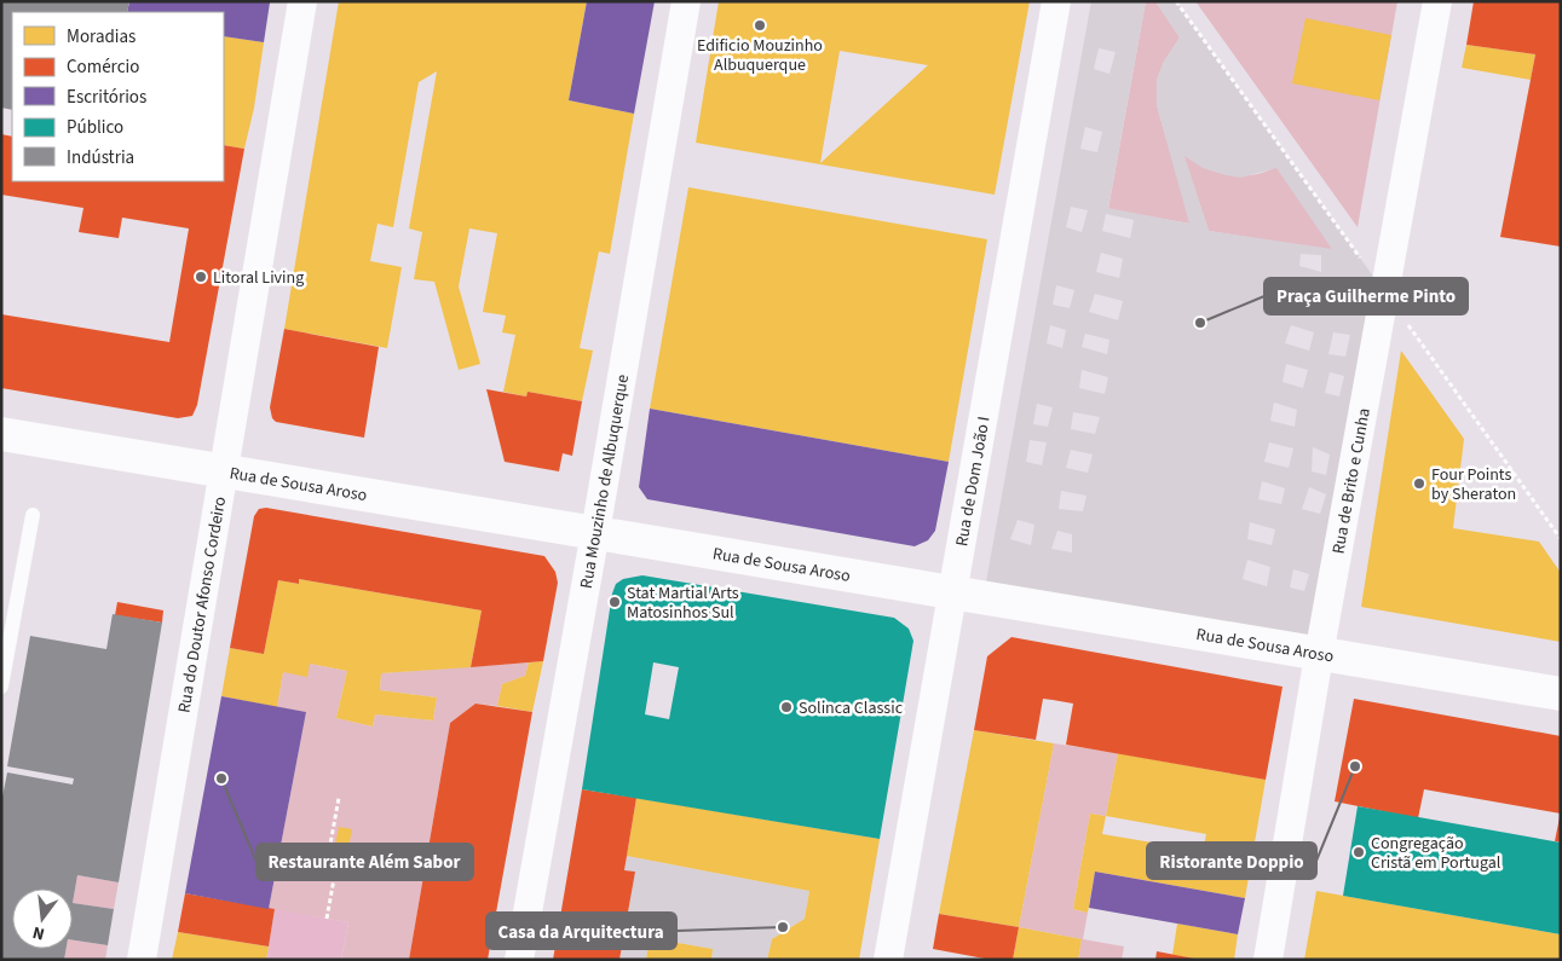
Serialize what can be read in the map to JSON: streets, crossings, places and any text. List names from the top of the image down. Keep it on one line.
{"streets":{"street":["Rua de Dom João I","Rua de Brito e Cunha","Rua Mouzinho de Albuquerque","Rua de Sousa Aroso","Rua do Doutor Afonso Cordeiro"]},"crossings":[["Rua de Dom João I","Rua de Sousa Aroso"],["Rua de Brito e Cunha","Rua de Sousa Aroso"],["Rua Mouzinho de Albuquerque","Rua de Sousa Aroso"],["Rua de Sousa Aroso","Rua do Doutor Afonso Cordeiro"]],"places":["Edificio Mouzinho Albuquerque","Litoral Living","Praça Guilherme Pinto","Four Points by Sheraton","Stat Martial Arts Matosinhos Sul","Solinca Classic","Ristorante Doppio","Restaurante Além Sabor","Congregação Cristã em Portugal","Casa da Arquitectura"],"legend":["Moradias","Comércio","Escritórios","Público","Indústria"],"north":"bottom"}
